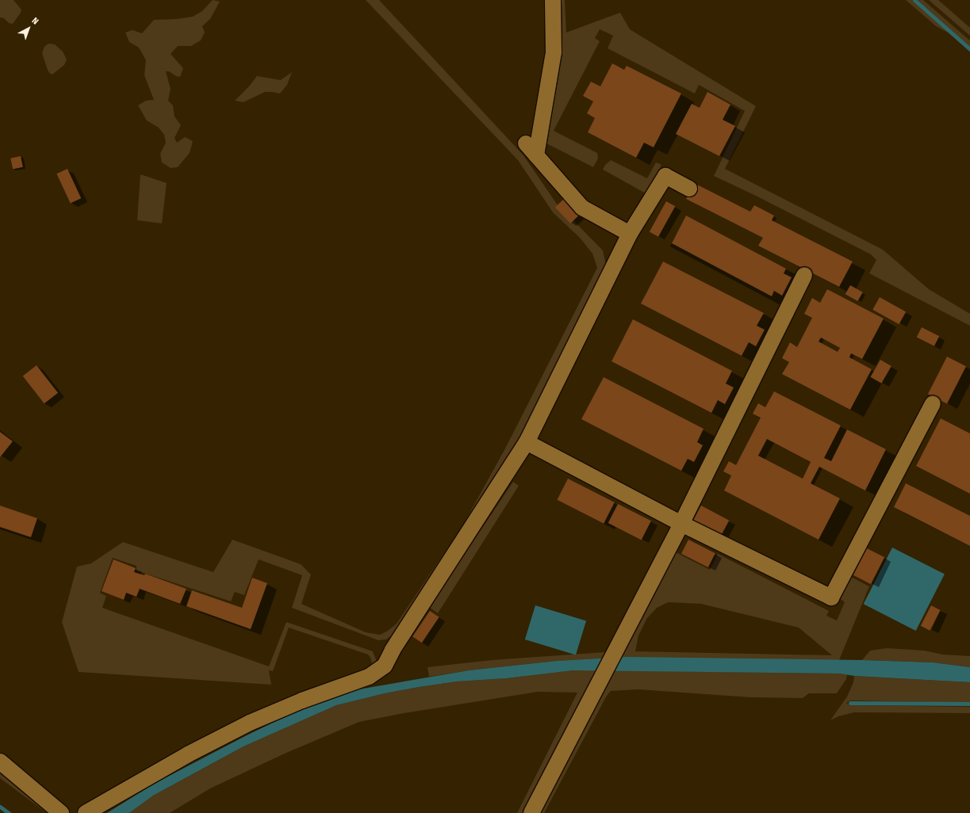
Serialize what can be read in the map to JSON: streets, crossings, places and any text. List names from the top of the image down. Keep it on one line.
{"north":"top right"}
